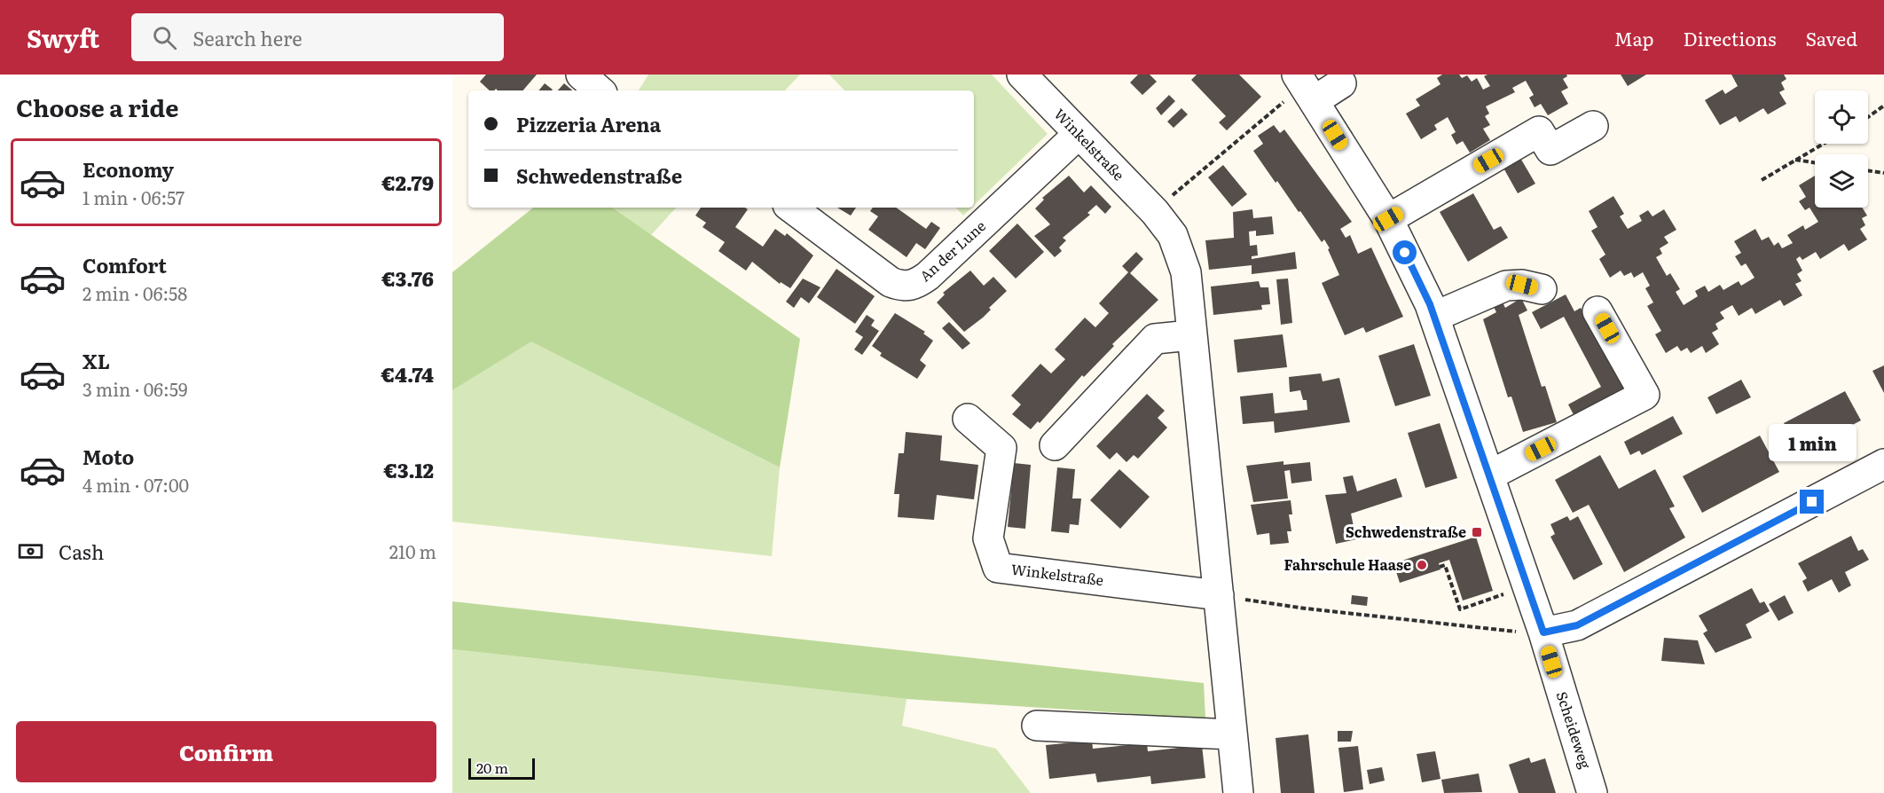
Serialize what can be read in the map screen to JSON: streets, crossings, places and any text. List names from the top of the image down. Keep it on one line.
{"streets":{"street":["Winkelstraße","An der Lune","Scheideweg"]},"crossings":[["Winkelstraße","An der Lune"]],"places":{"transit":["Schwedenstraße"],"other":["Fahrschule Haase"]},"scale_bar":"20 m","page":{"header":"Swyft","search":"Search here","nav":["Map","Directions","Saved"],"heading":"Choose a ride","banner":["Pizzeria Arena","Schwedenstraße"],"list":[{"name":"Economy","note":"1 min · 06:57","value":"€2.79"},{"name":"Comfort","note":"2 min · 06:58","value":"€3.76"},{"name":"XL","note":"3 min · 06:59","value":"€4.74"},{"name":"Moto","note":"4 min · 07:00","value":"€3.12"}],"bubble":"1 min","pay":["Cash","210 m"],"buttons":"Confirm","scale":"20 m"}}
